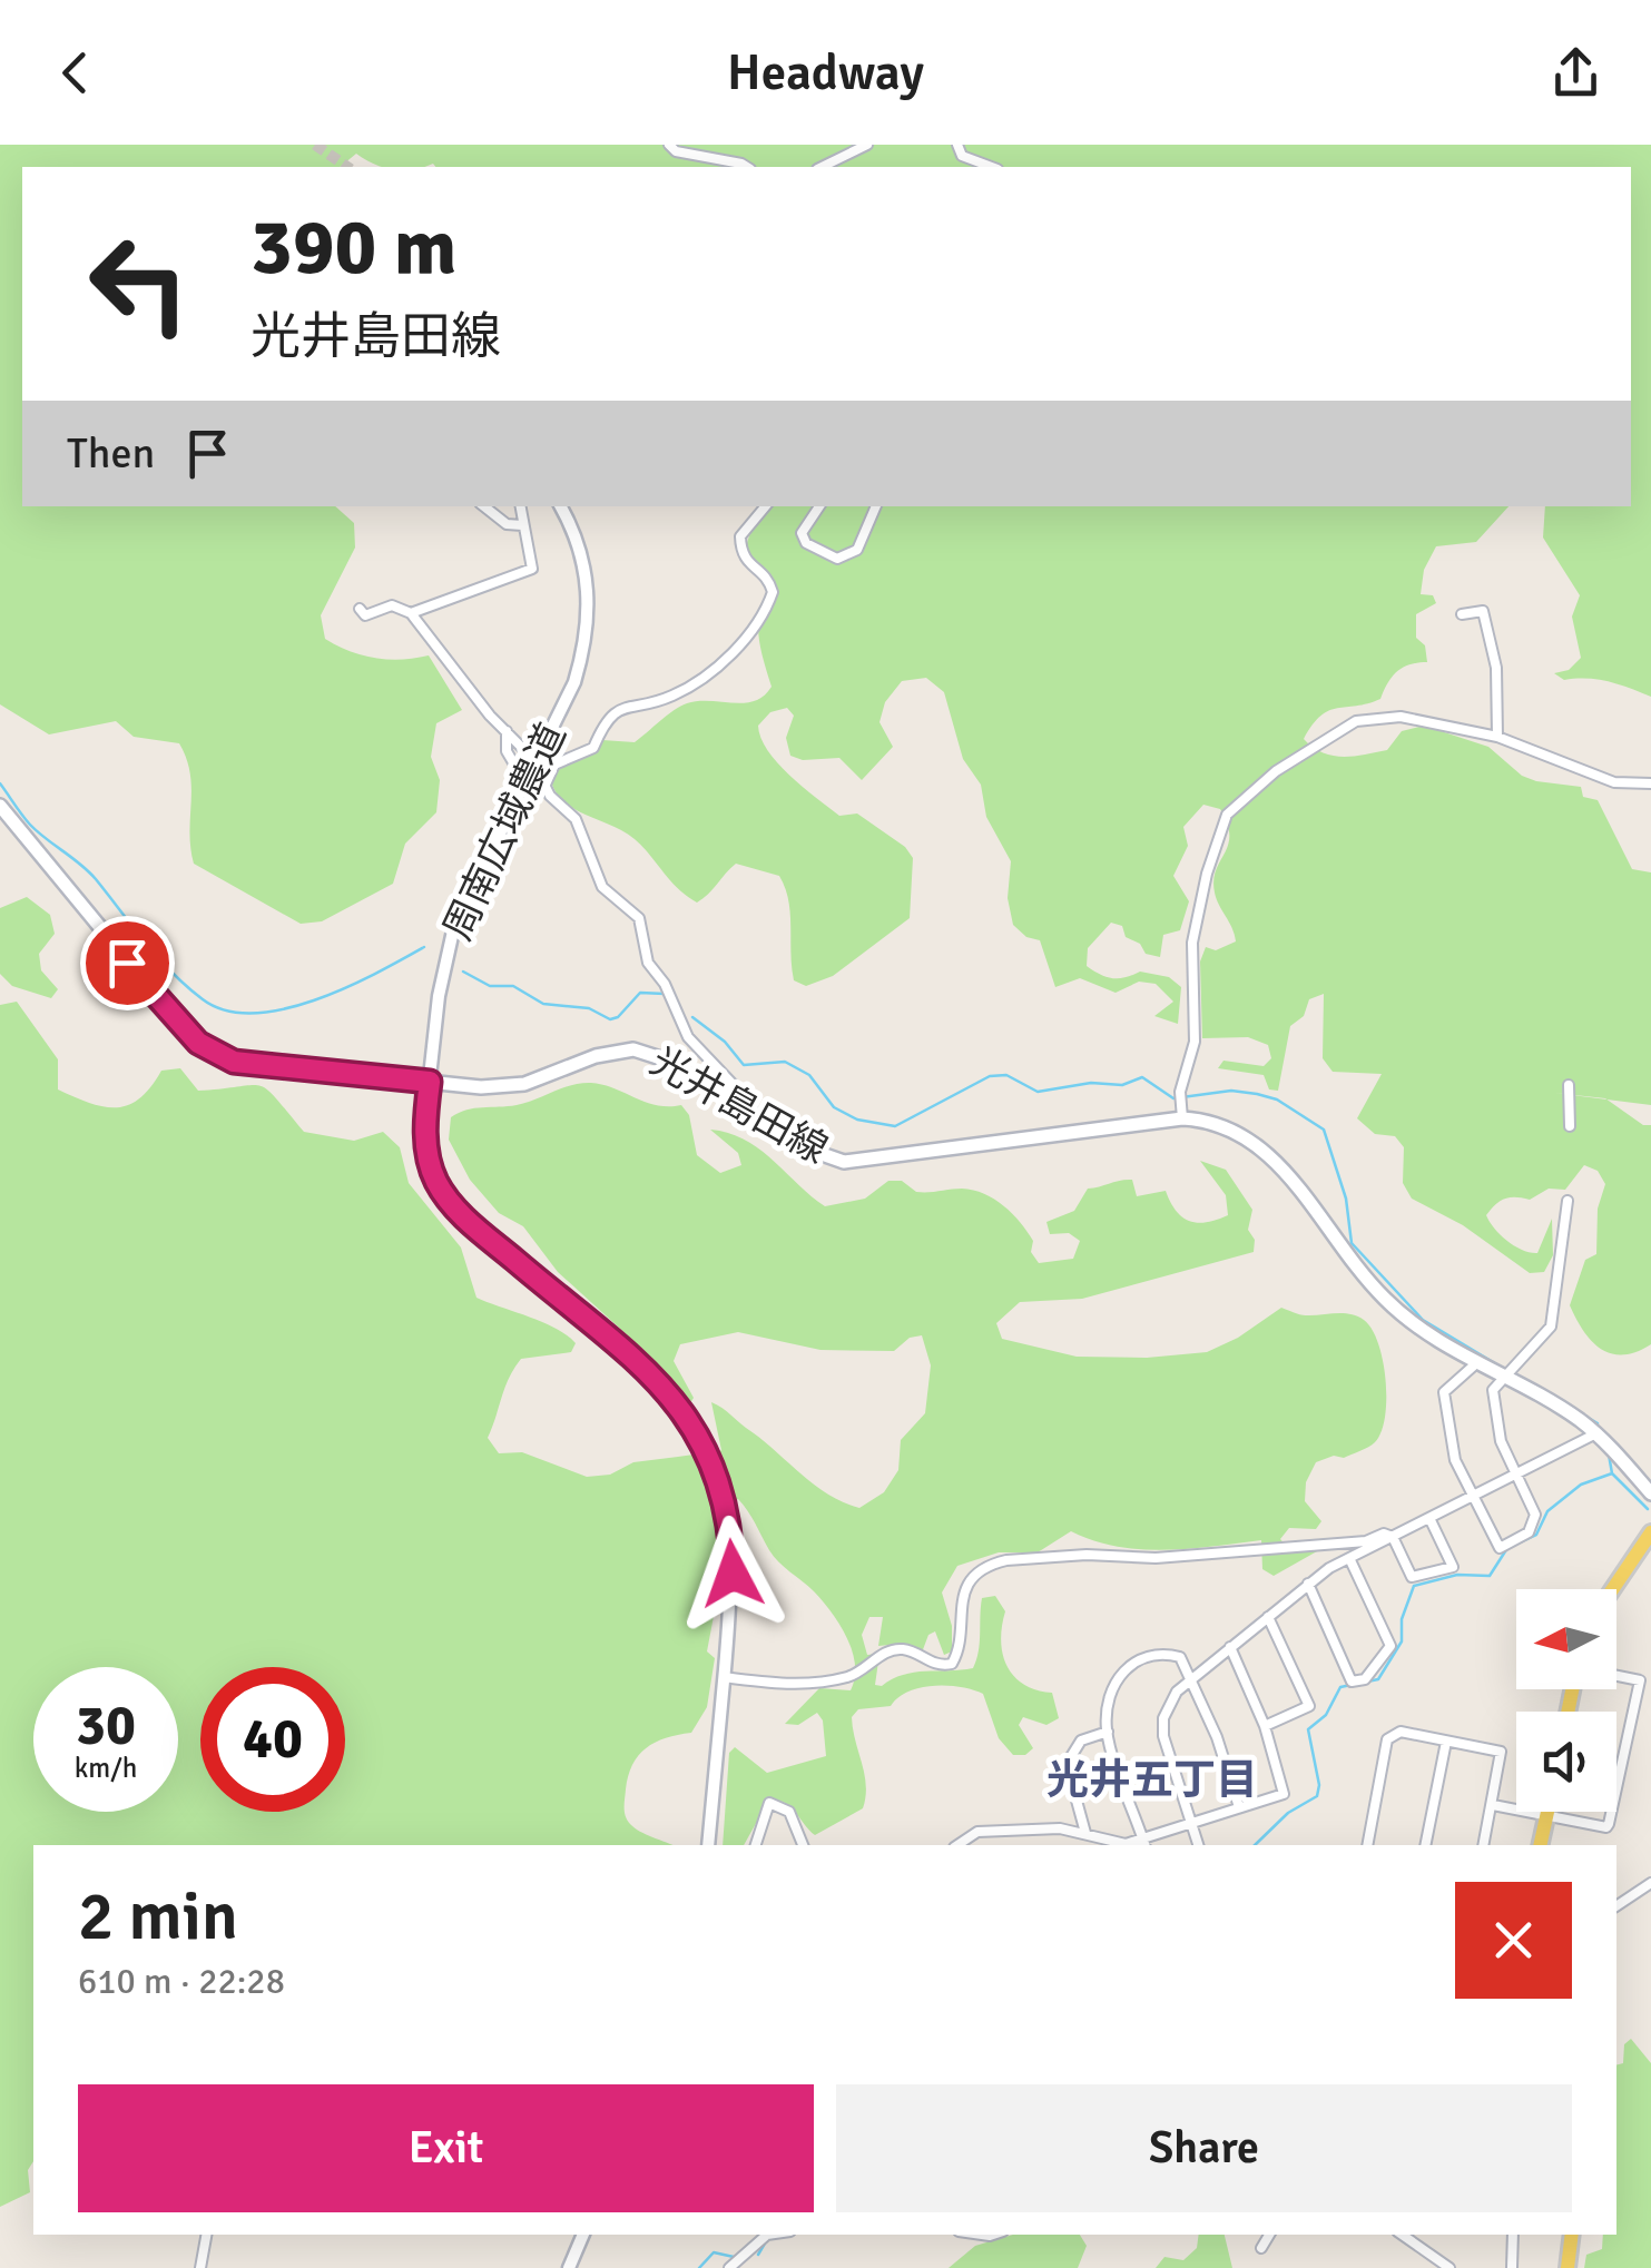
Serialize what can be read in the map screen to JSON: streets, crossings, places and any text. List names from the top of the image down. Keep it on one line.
{"streets":{"main road":["光井島田線"],"street":["周南広域農道"]},"crossings":[["周南広域農道","光井島田線"]],"districts":["光井五丁目"],"north":"left","page":{"header":"Headway","turn":["390 m","光井島田線"],"then":"Then","speed":"30 km/h","limit":"40","heading":["2 min","610 m · 22:28"],"buttons":["Exit","Share"]}}
